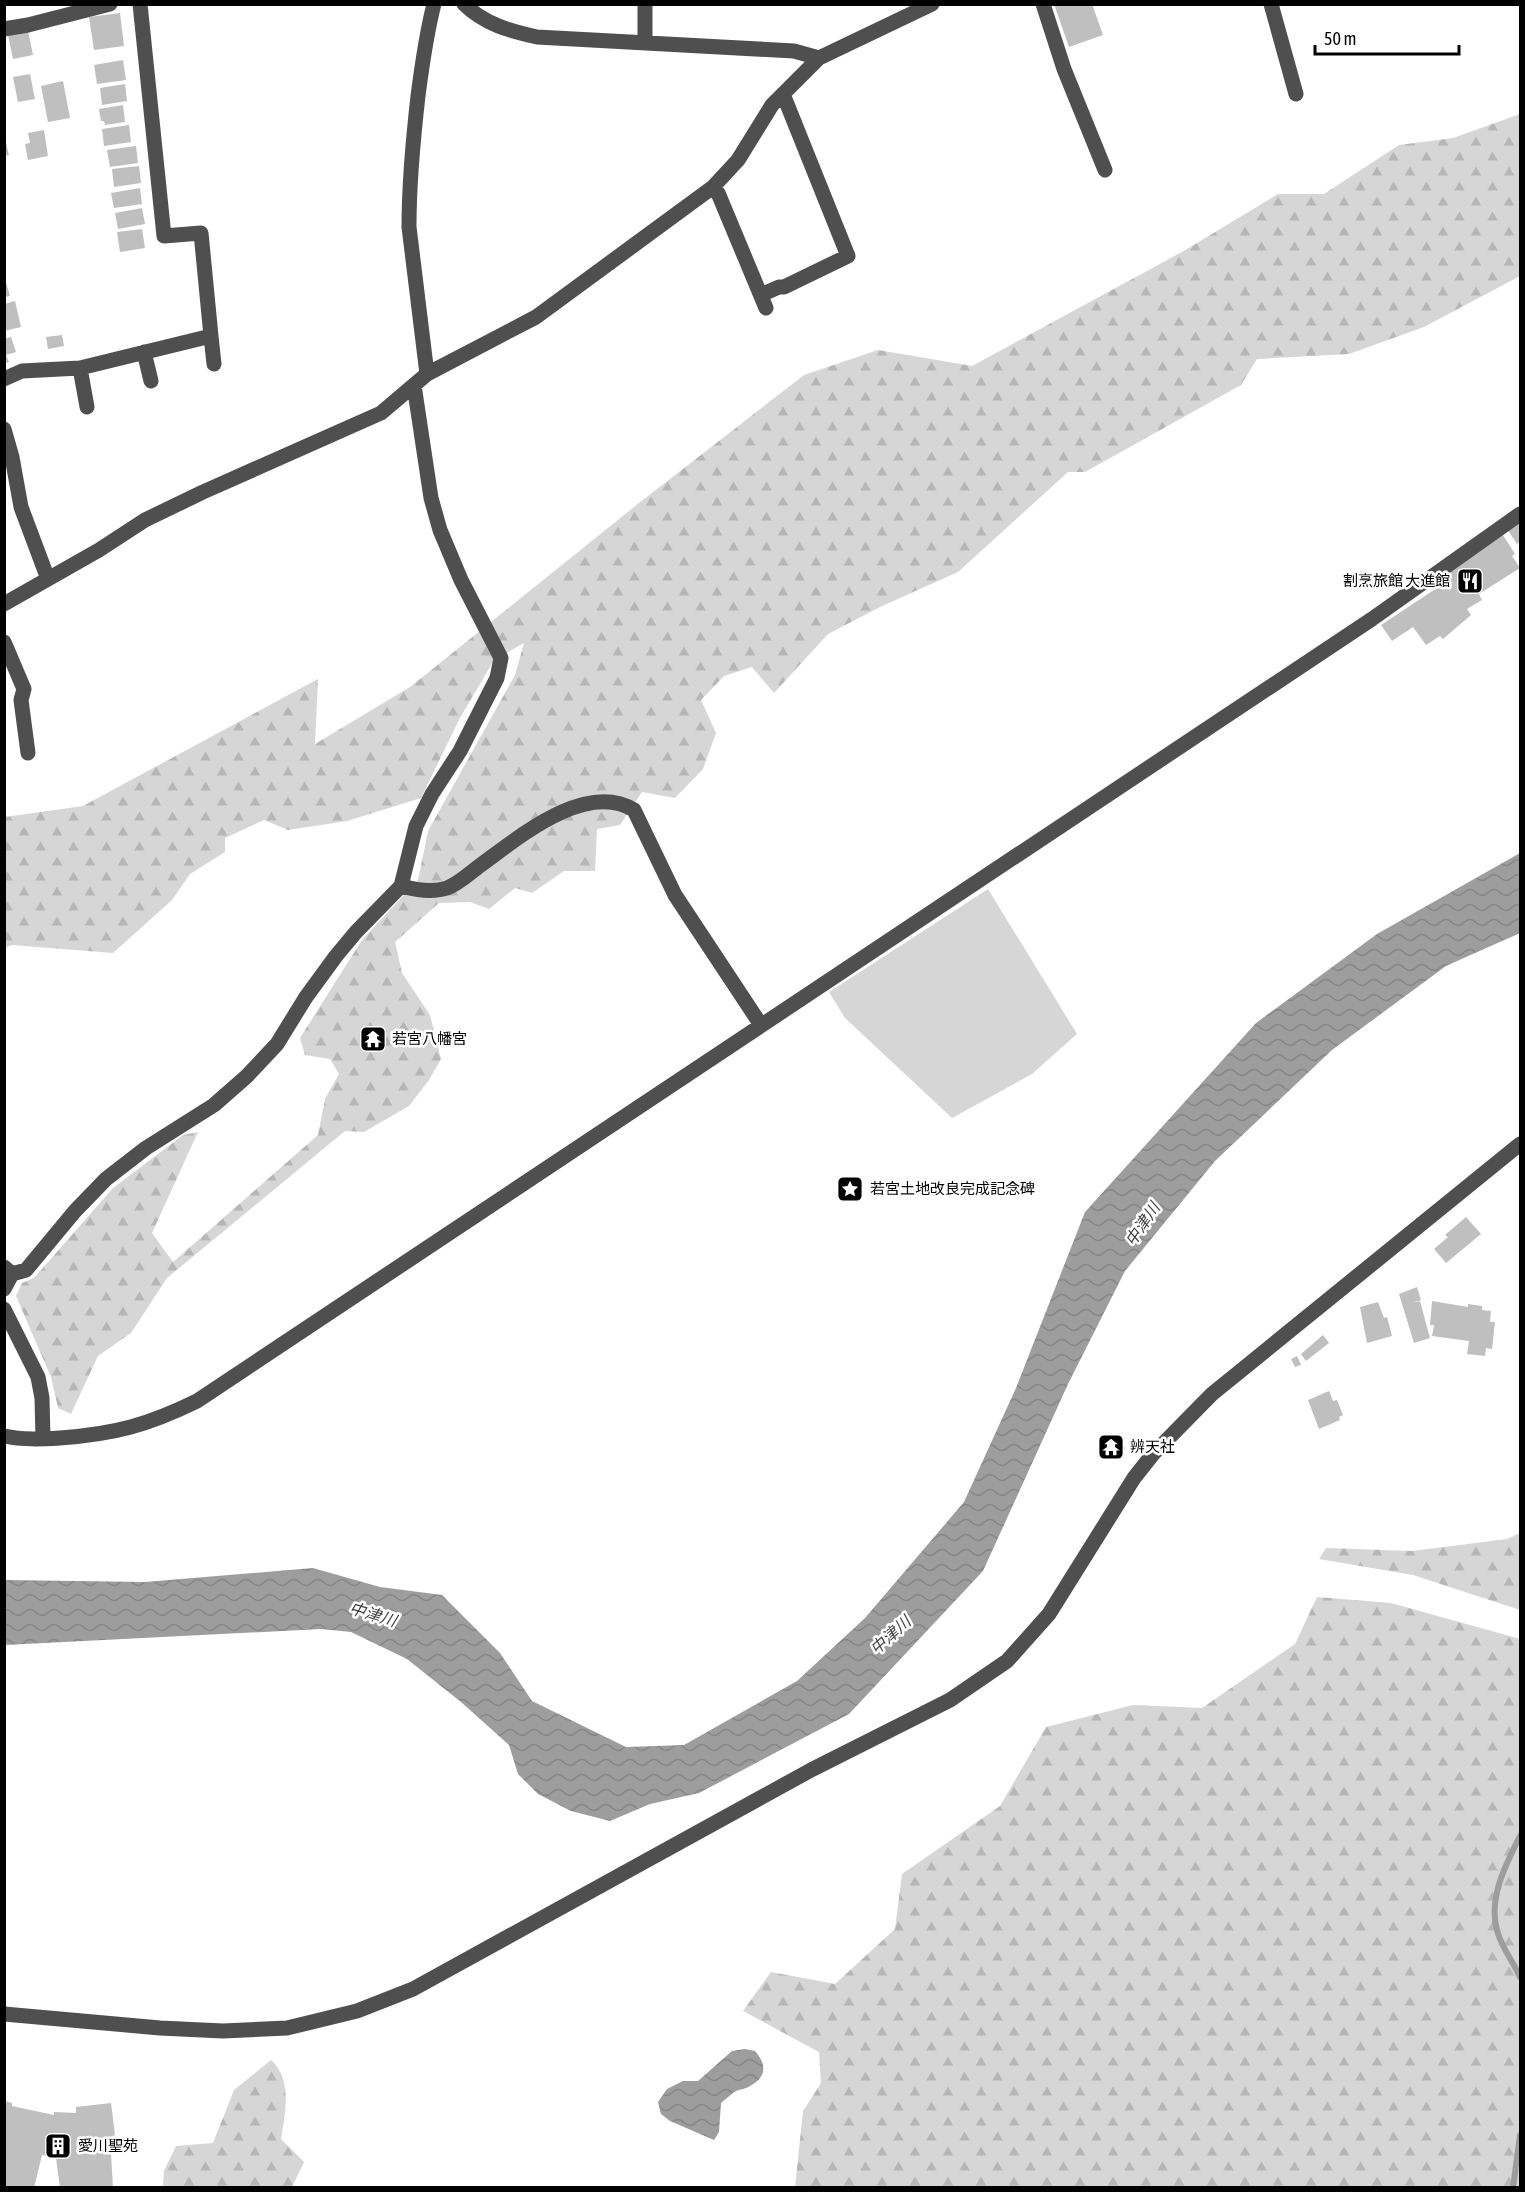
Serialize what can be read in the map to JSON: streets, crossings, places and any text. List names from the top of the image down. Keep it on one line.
{"water":["中津川"],"places":{"restaurant":["割烹旅館 大進館"],"temple":["若宮八幡宮","辨天社"],"place":["若宮土地改良完成記念碑"],"building":["愛川聖苑"]},"scale_bar":"50 m"}
